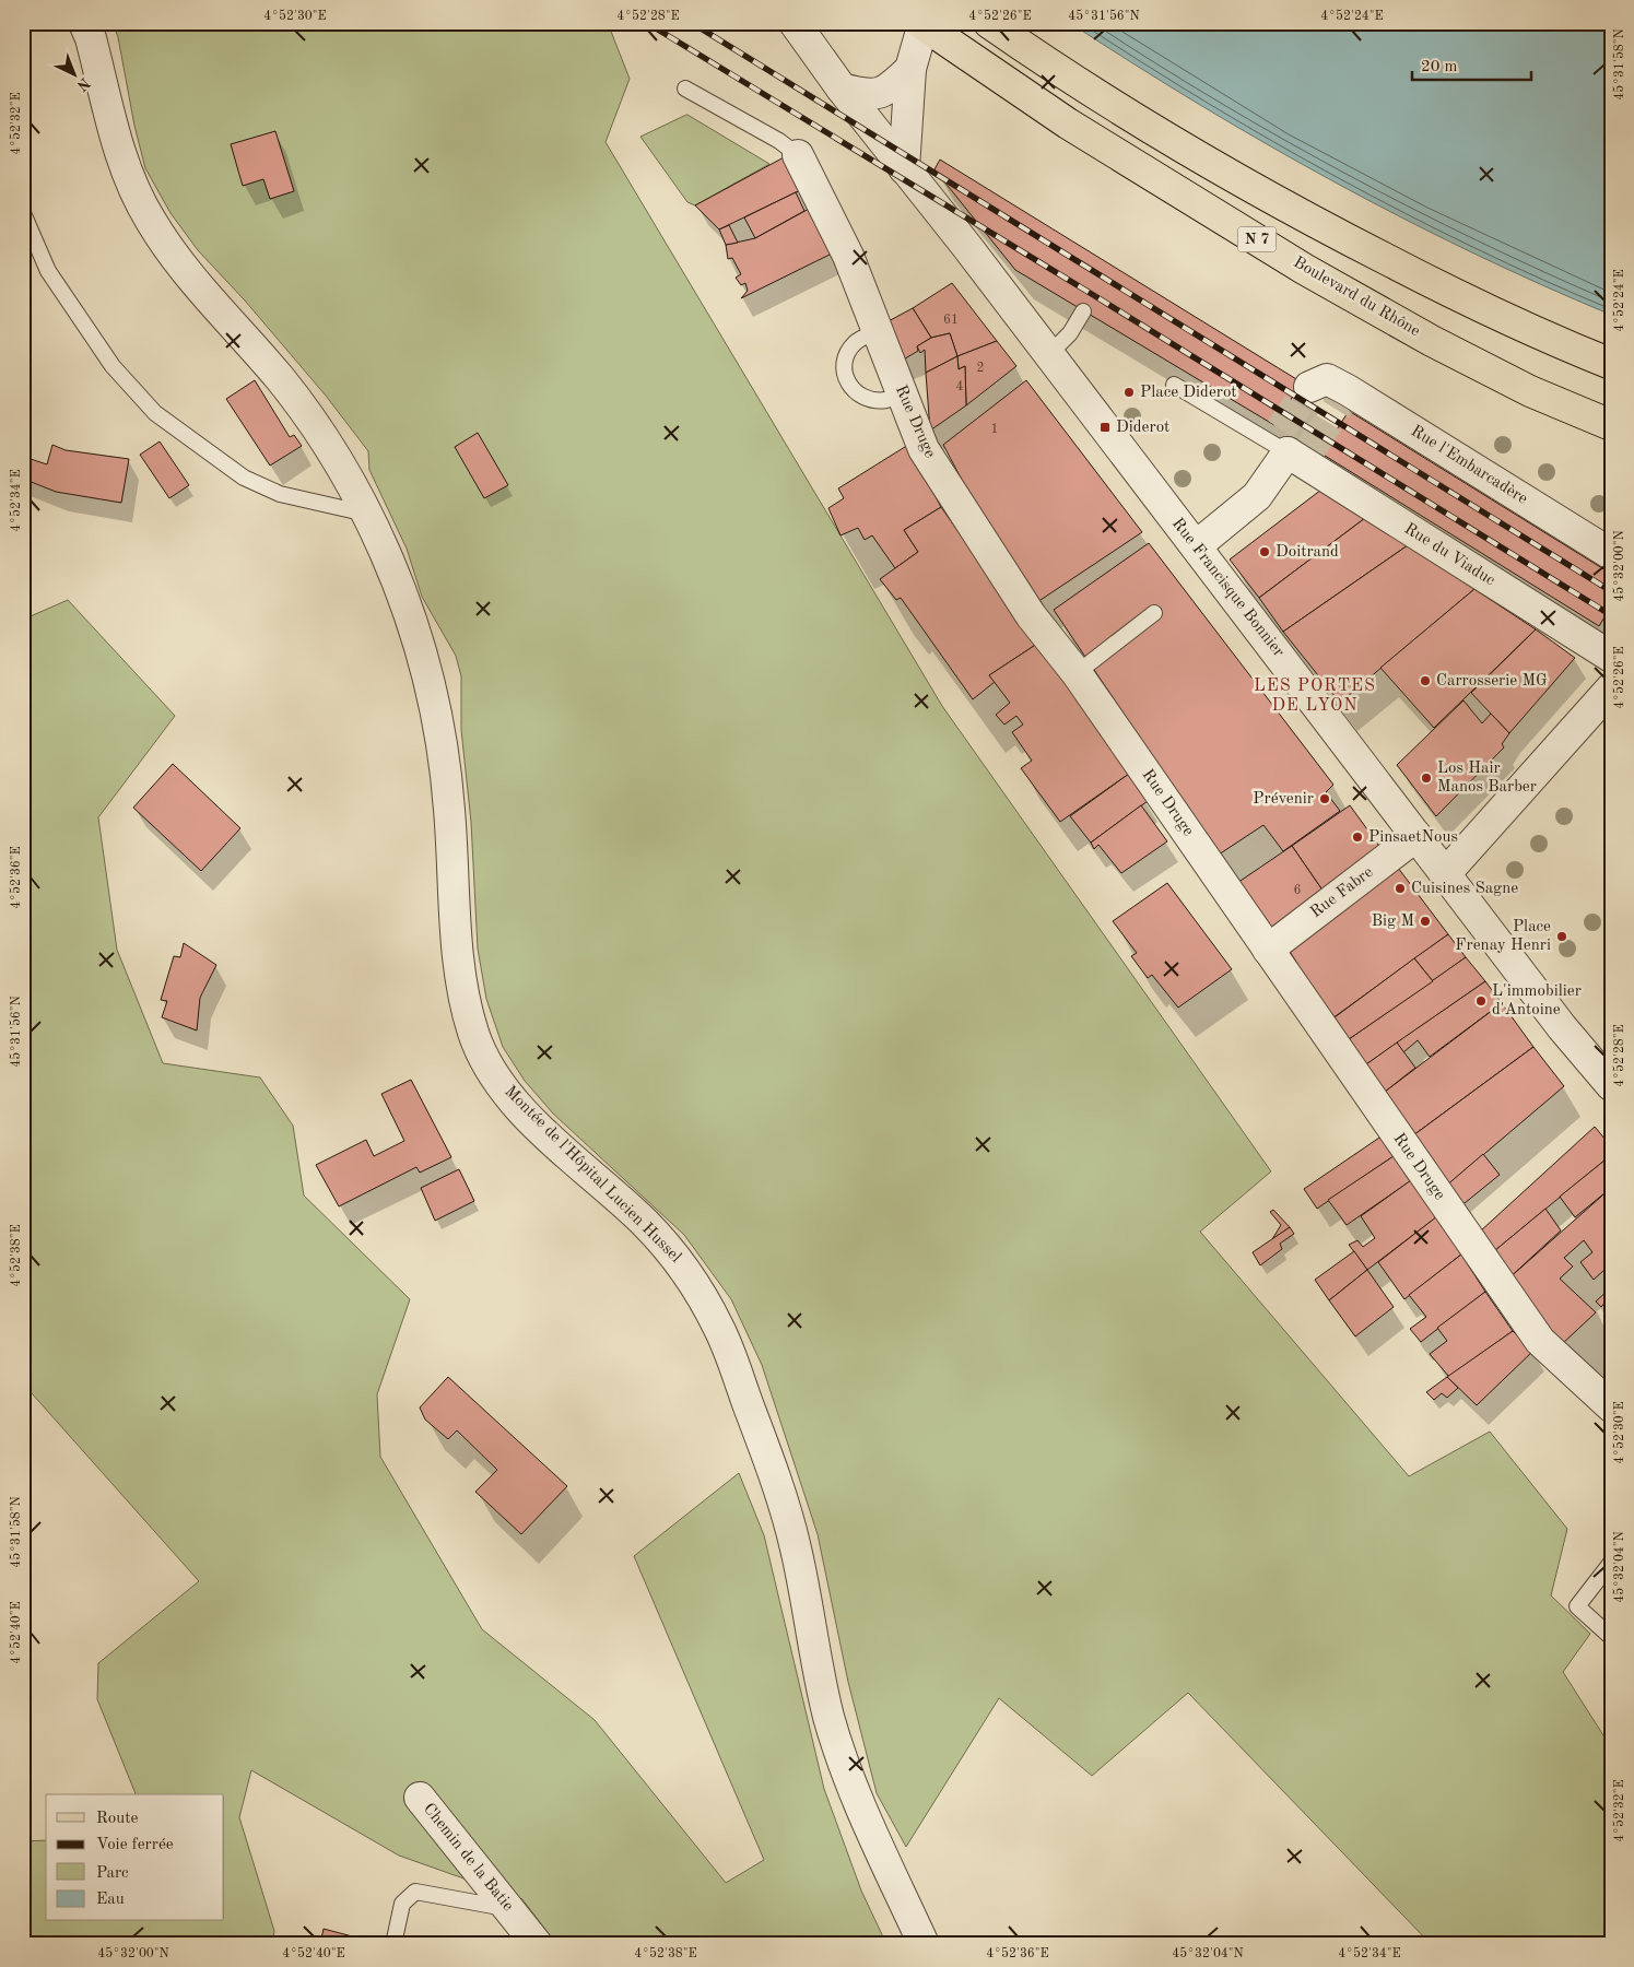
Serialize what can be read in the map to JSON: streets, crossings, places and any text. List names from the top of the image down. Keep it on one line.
{"streets":{"main road":["N 7","Boulevard du Rhône"],"street":["Rue Druge","Rue l'Embarcadère","Rue du Viaduc","Rue Francisque Bonnier","Rue Fabre","Montée de l'Hôpital Lucien Hussel","Chemin de la Batie"]},"crossings":[["Rue Druge","Rue Fabre"],["Rue Francisque Bonnier","Rue Fabre"]],"districts":["LES PORTES DE LYON"],"places":{"other":["Place Diderot","Doitrand","Carrosserie MG","Los Hair Manos Barber","Prévenir","PinsaetNous","Cuisines Sagne","Big M","Place Frenay Henri","L'immobilier d'Antoine"],"transit":["Diderot"]},"house_numbers":["61","2","4","1","6"],"legend":["Route","Voie ferrée","Parc","Eau"],"scale_bar":"20 m","north":"bottom right","coordinates":["4°52'30\"E","4°52'28\"E","4°52'26\"E","45°31'56\"N","4°52'24\"E","45°31'58\"N","4°52'32\"E","4°52'34\"E","45°32'00\"N","4°52'36\"E","4°52'38\"E","45°32'04\"N","4°52'40\"E"]}
